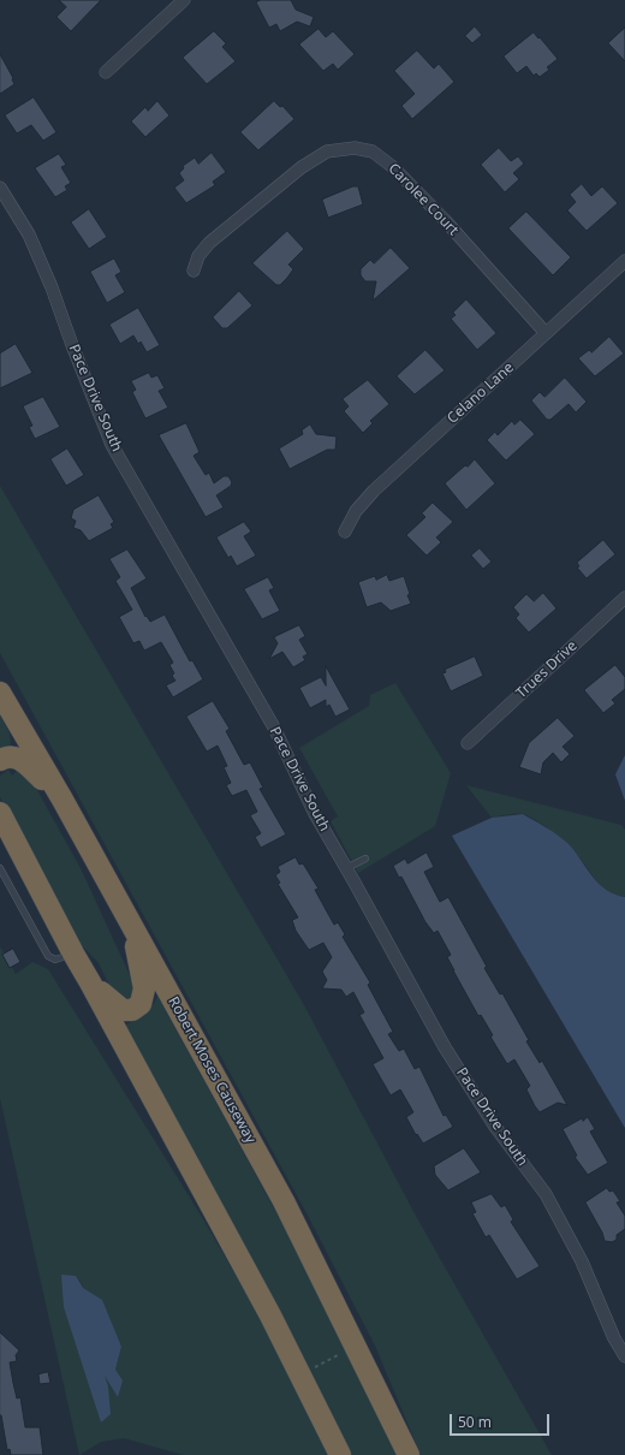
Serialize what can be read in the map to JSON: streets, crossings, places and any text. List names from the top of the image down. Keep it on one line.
{"streets":{"highway":["Robert Moses Causeway"],"street":["Carolee Court","Celano Lane","Pace Drive South","Trues Drive"]},"crossings":[["Carolee Court","Celano Lane"]],"scale_bar":"50 m"}
